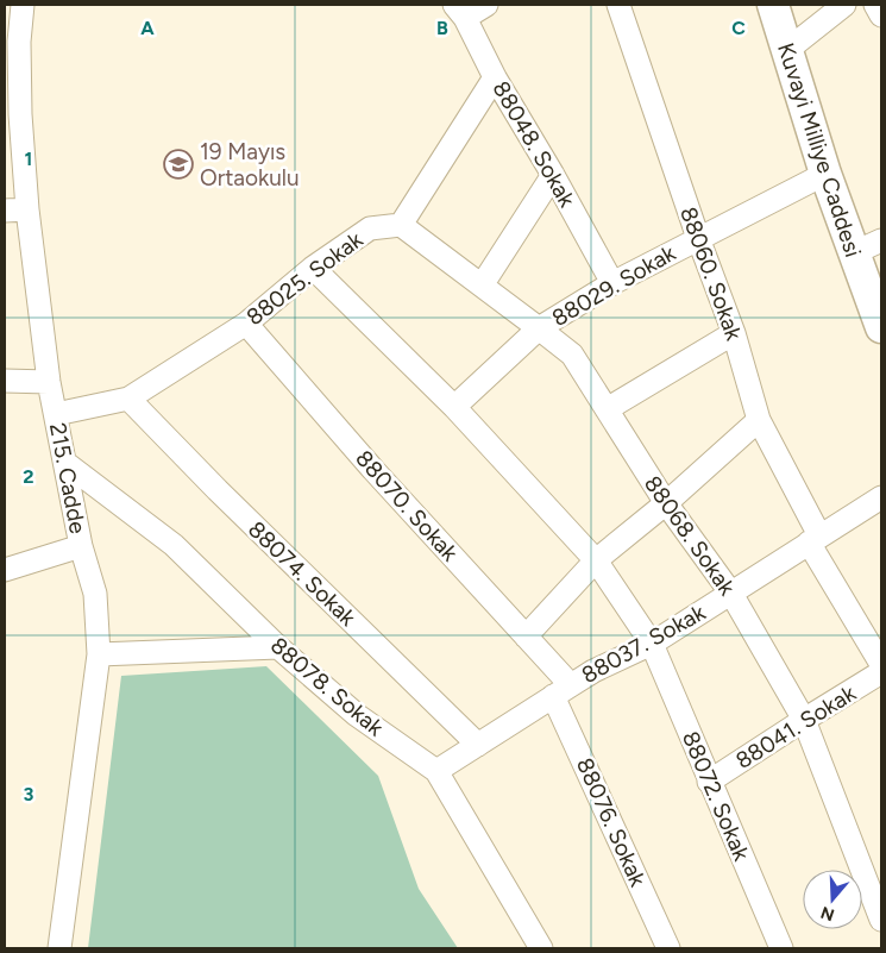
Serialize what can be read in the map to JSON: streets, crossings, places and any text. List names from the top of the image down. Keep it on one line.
{"streets":{"street":["88048. Sokak","Kuvayi Milliye Caddesi","88060. Sokak","88025. Sokak","88029. Sokak","215. Cadde","88070. Sokak","88068. Sokak","88074. Sokak","88037. Sokak","88078. Sokak","88041. Sokak","88072. Sokak","88076. Sokak"]},"crossings":[["88048. Sokak","88029. Sokak"],["Kuvayi Milliye Caddesi","88029. Sokak"],["88060. Sokak","88029. Sokak"],["88060. Sokak","88037. Sokak"],["88025. Sokak","215. Cadde"],["88025. Sokak","88070. Sokak"],["88025. Sokak","88068. Sokak"],["88025. Sokak","88074. Sokak"],["88029. Sokak","88068. Sokak"],["215. Cadde","88078. Sokak"],["88070. Sokak","88037. Sokak"],["88070. Sokak","88076. Sokak"],["88068. Sokak","88037. Sokak"],["88068. Sokak","88041. Sokak"],["88074. Sokak","88037. Sokak"],["88037. Sokak","88078. Sokak"],["88037. Sokak","88072. Sokak"],["88037. Sokak","88076. Sokak"],["88041. Sokak","88072. Sokak"]],"places":{"school or university":["19 Mayıs Ortaokulu"]},"north":"bottom","grid":{"columns":["A","B","C"],"rows":["1","2","3"]}}
